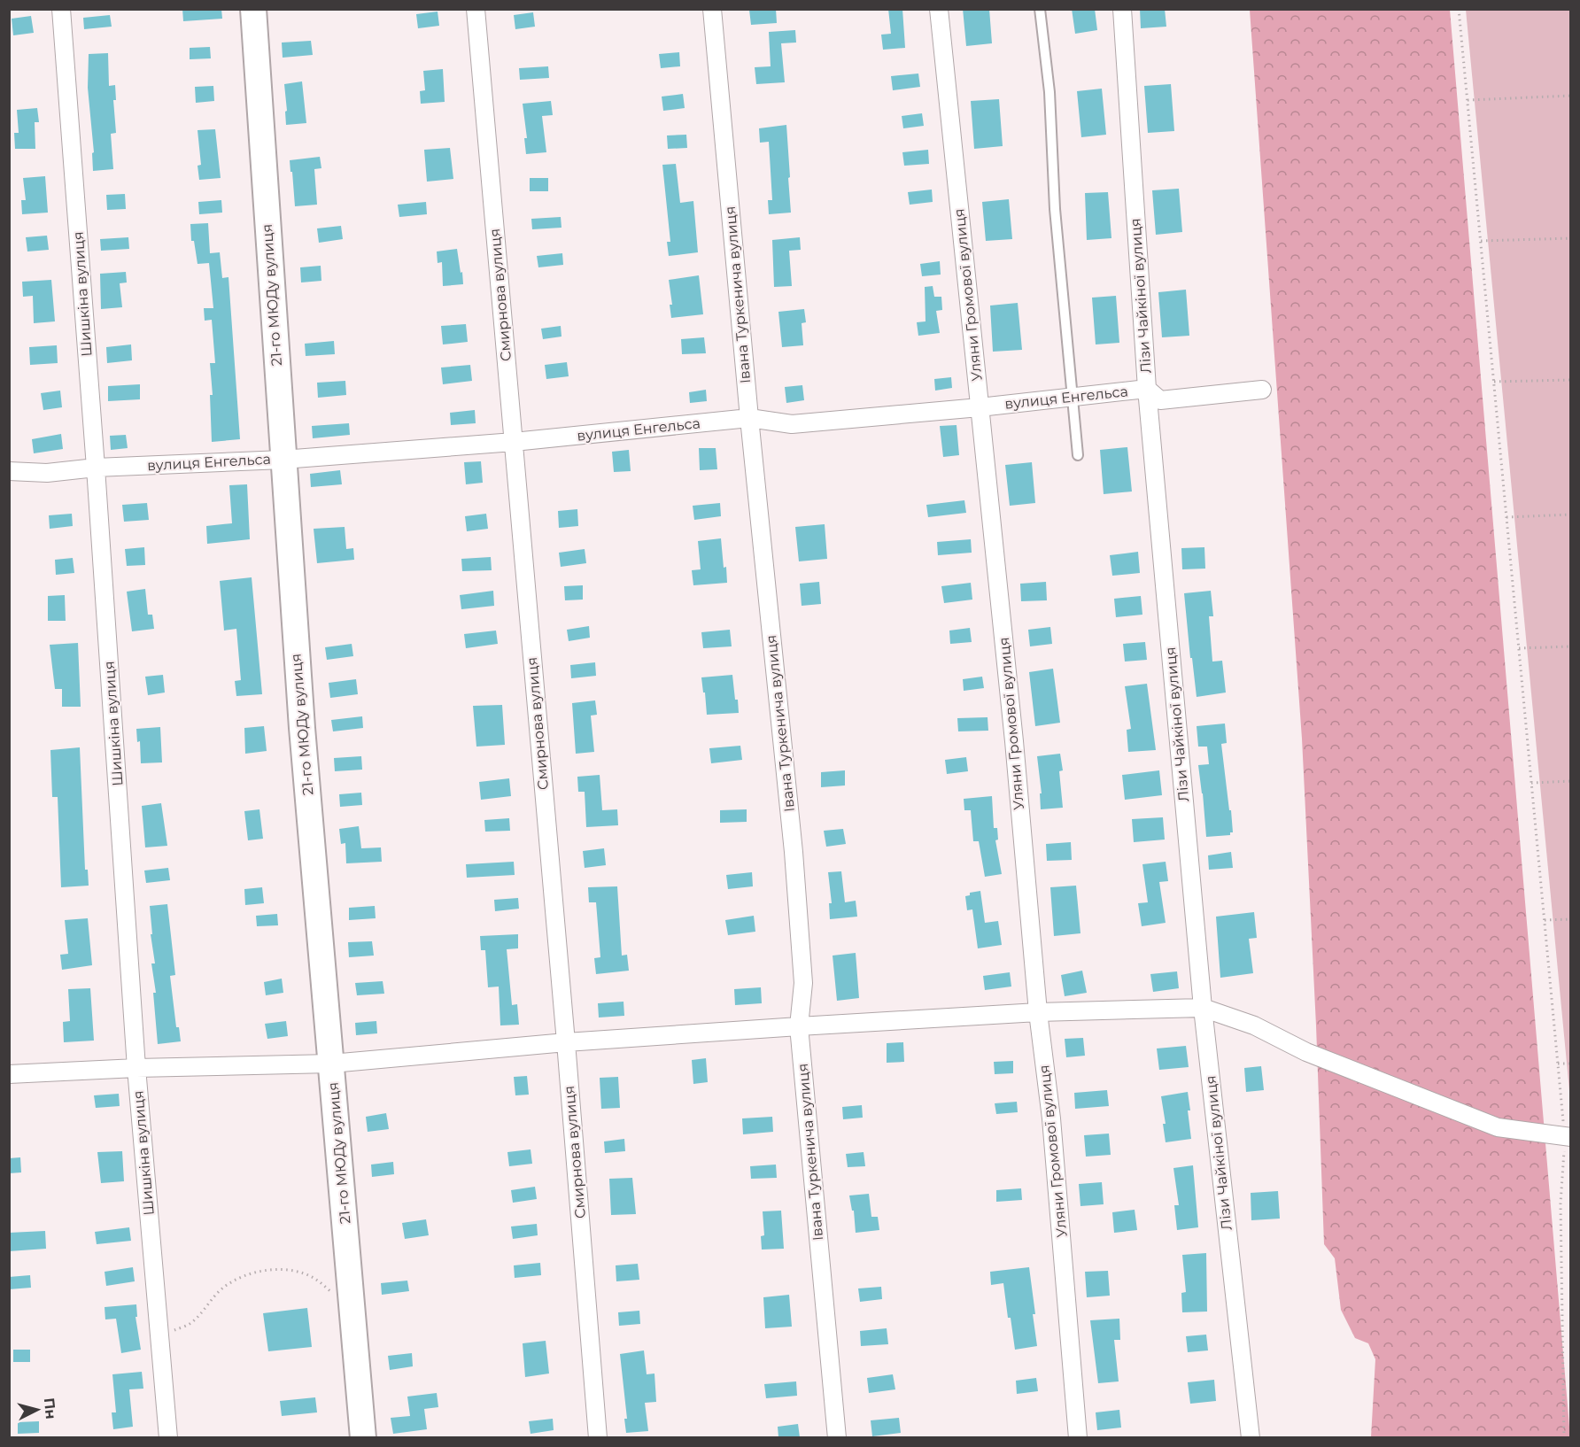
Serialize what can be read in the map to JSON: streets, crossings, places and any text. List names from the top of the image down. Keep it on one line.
{"streets":{"street":["Шишкіна вулиця","21-го МЮДу вулиця","Смирнова вулиця","Івана Туркенича вулиця","Уляни Громової вулиця","Лізи Чайкіної вулиця","вулиця Енгельса"]},"crossings":[["Шишкіна вулиця","вулиця Енгельса"],["21-го МЮДу вулиця","вулиця Енгельса"],["Смирнова вулиця","вулиця Енгельса"],["Івана Туркенича вулиця","вулиця Енгельса"],["Уляни Громової вулиця","вулиця Енгельса"],["Лізи Чайкіної вулиця","вулиця Енгельса"]],"north":"right"}
